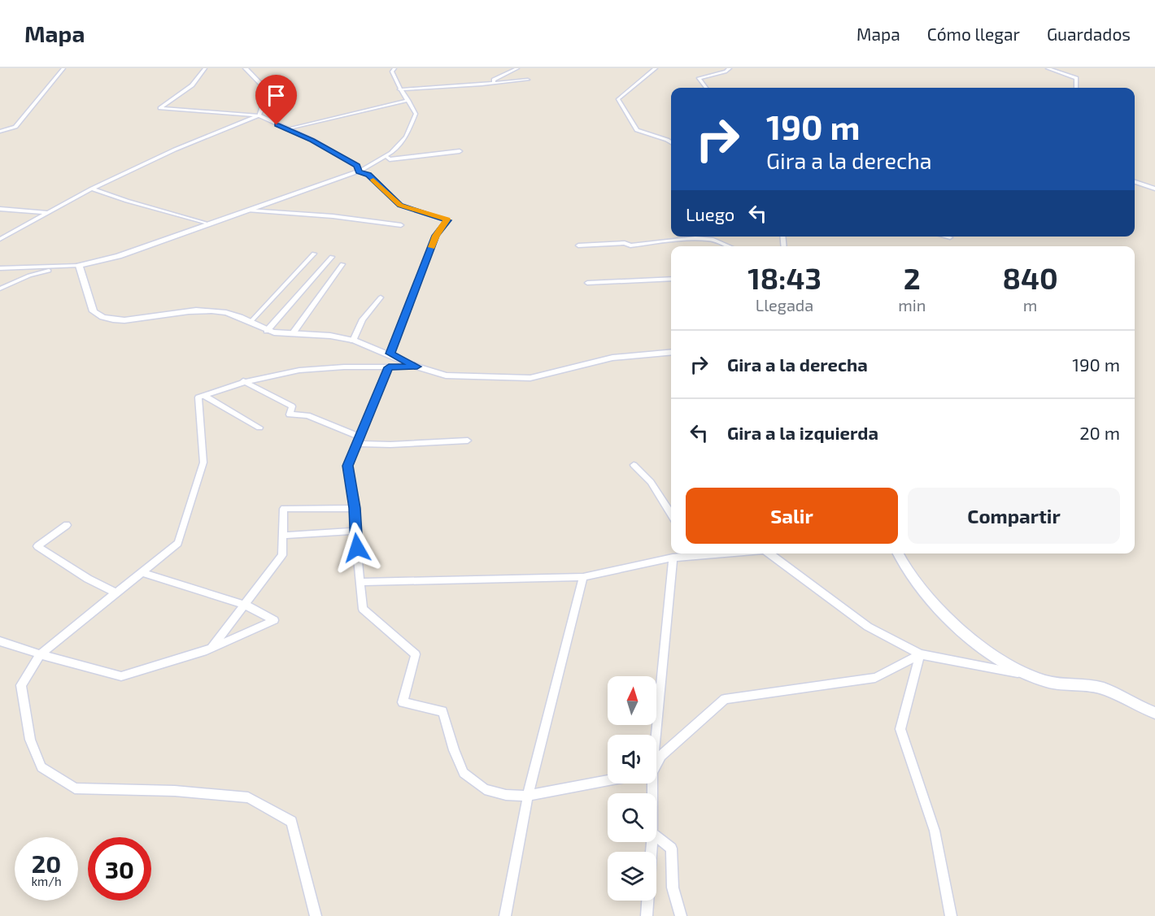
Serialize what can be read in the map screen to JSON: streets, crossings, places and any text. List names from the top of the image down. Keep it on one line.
{"north":"top","page":{"header":"Mapa","nav":["Mapa","Cómo llegar","Guardados"],"turn":["190 m","Gira a la derecha"],"then":"Luego","eta":["18:43","Llegada","2","min","840","m"],"list":[{"name":"Gira a la derecha","value":"190 m"},{"name":"Gira a la izquierda","value":"20 m"}],"buttons":["Salir","Compartir"],"speed":"20 km/h","limit":"30"}}
